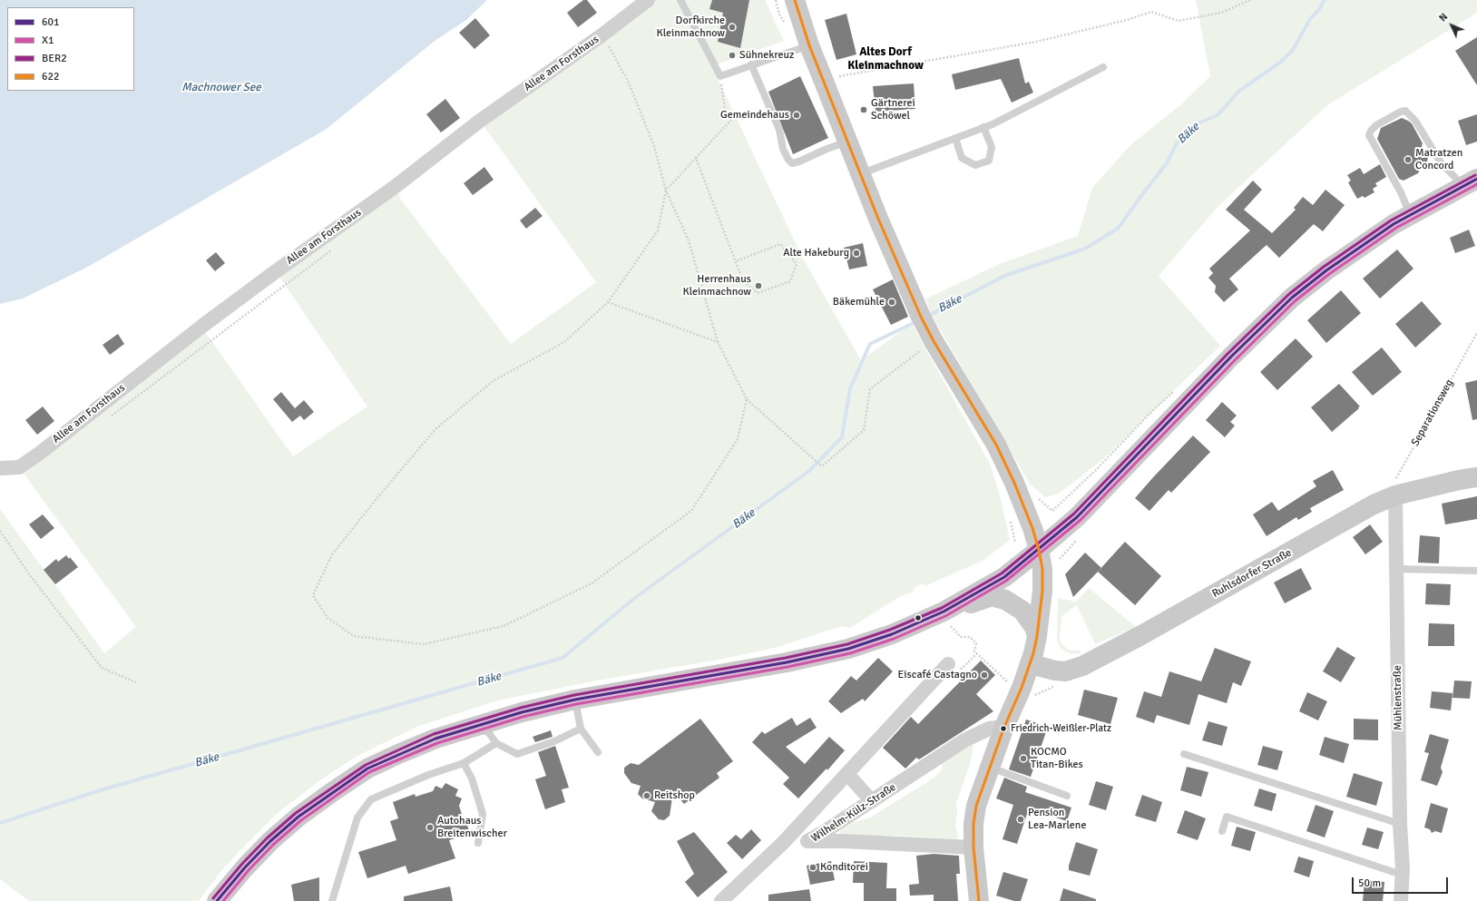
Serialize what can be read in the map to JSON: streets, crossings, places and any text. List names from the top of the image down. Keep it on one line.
{"streets":{"street":["Allee am Forsthaus","Ruhlsdorfer Straße","Mühlenstraße","Wilhelm-Külz-Straße"],"path":["Separationsweg"]},"crossings":[["Separationsweg","Ruhlsdorfer Straße"],["Separationsweg","Mühlenstraße"],["Ruhlsdorfer Straße","Mühlenstraße"]],"districts":["Altes Dorf Kleinmachnow"],"water":["Machnower See","Bäke"],"places":["Dorfkirche Kleinmachnow","Sühnekreuz","Gärtnerei Schöwel","Gemeindehaus","Matratzen Concord","Alte Hakeburg","Herrenhaus Kleinmachnow","Bäkemühle","Eiscafé Castagno","Friedrich-Weißler-Platz","KOCMO Titan-Bikes","Reitshop","Pension Lea-Marlene","Autohaus Breitenwischer","Konditorei"],"lines":["transit line 622","transit line BER2","transit line 601","transit line X1"],"legend":["601","X1","BER2","622"],"scale_bar":"50 m","north":"top left"}
